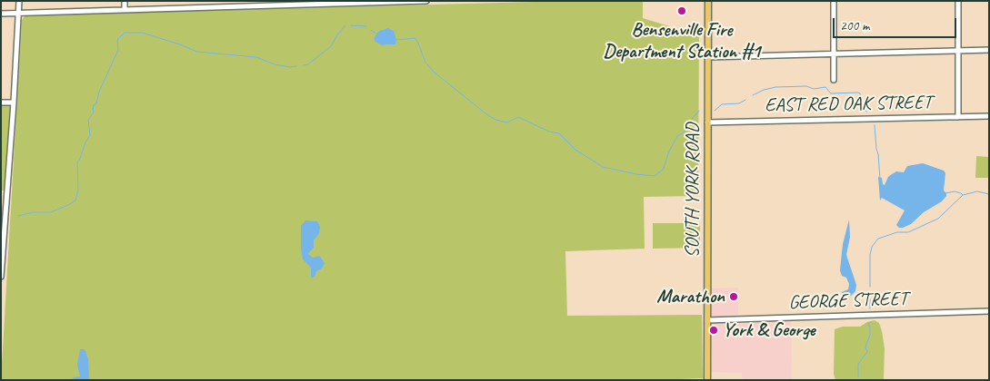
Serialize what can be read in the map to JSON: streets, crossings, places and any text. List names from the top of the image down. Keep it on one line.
{"streets":{"main road":["SOUTH YORK ROAD"],"street":["EAST RED OAK STREET","GEORGE STREET"]},"crossings":[["EAST RED OAK STREET","SOUTH YORK ROAD"],["SOUTH YORK ROAD","GEORGE STREET"]],"places":["Bensenville Fire Department Station #1","Marathon","York & George"],"scale_bar":"200 m"}
